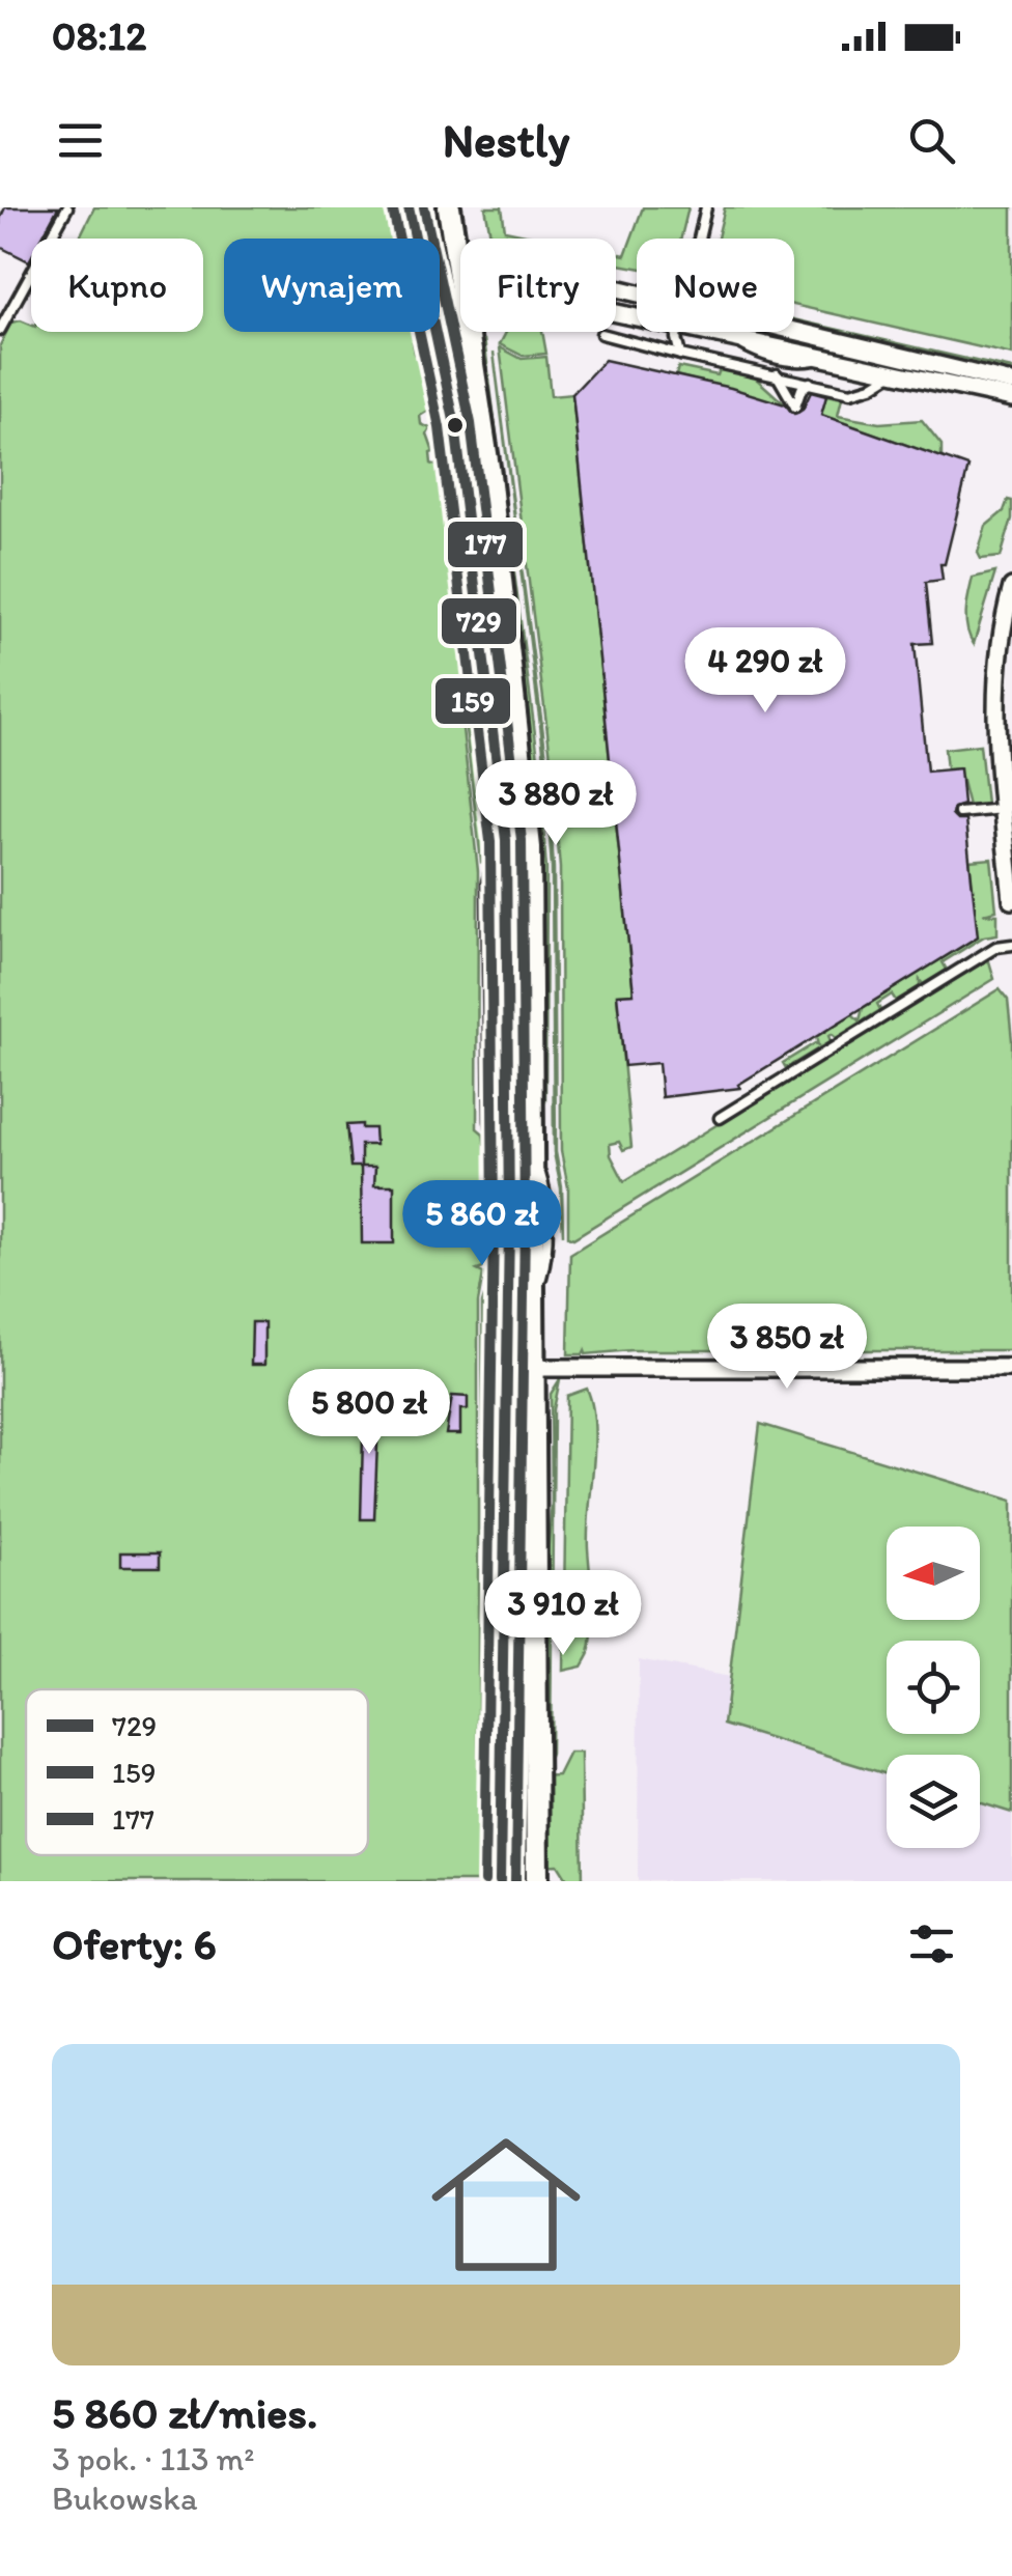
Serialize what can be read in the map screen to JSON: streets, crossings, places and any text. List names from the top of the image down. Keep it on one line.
{"lines":["transit line 729","transit line 177","transit line 159"],"legend":["729","159","177"],"north":"left","page":{"status":"08:12","header":"Nestly","chip":["Kupno","Wynajem","Filtry","Nowe"],"price":["4 290 zł","3 880 zł","5 860 zł","3 850 zł","5 800 zł","3 910 zł"],"heading":"Oferty: 6","list":[{"name":"5 860 zł/mies.","note":"3 pok. · 113 m² · Bukowska"}]}}
